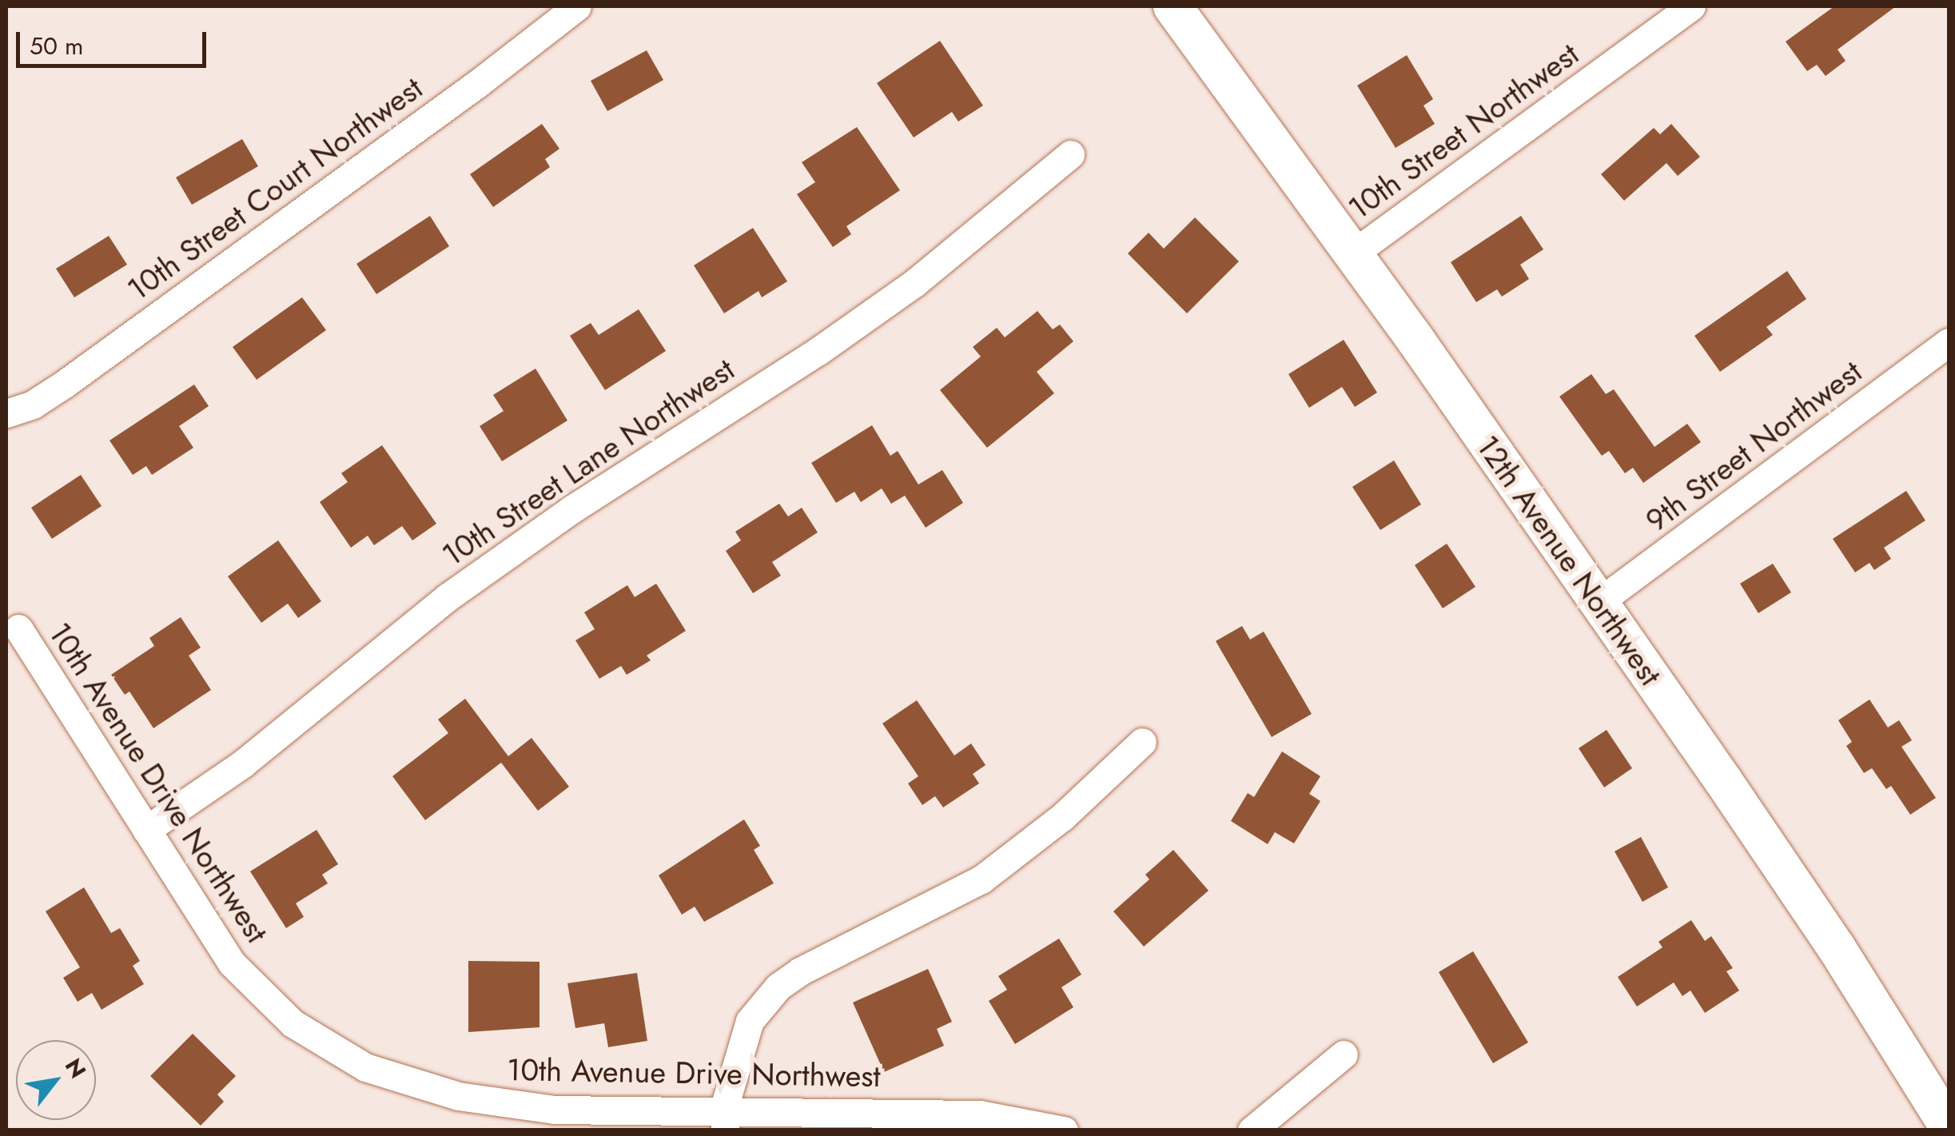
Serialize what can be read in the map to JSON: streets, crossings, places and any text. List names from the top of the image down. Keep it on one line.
{"streets":{"main road":["12th Avenue Northwest"],"street":["10th Street Northwest","10th Street Court Northwest","9th Street Northwest","10th Street Lane Northwest","10th Avenue Drive Northwest"]},"crossings":[["10th Street Northwest","12th Avenue Northwest"],["9th Street Northwest","12th Avenue Northwest"],["10th Street Lane Northwest","10th Avenue Drive Northwest"]],"scale_bar":"50 m","north":"top right"}
